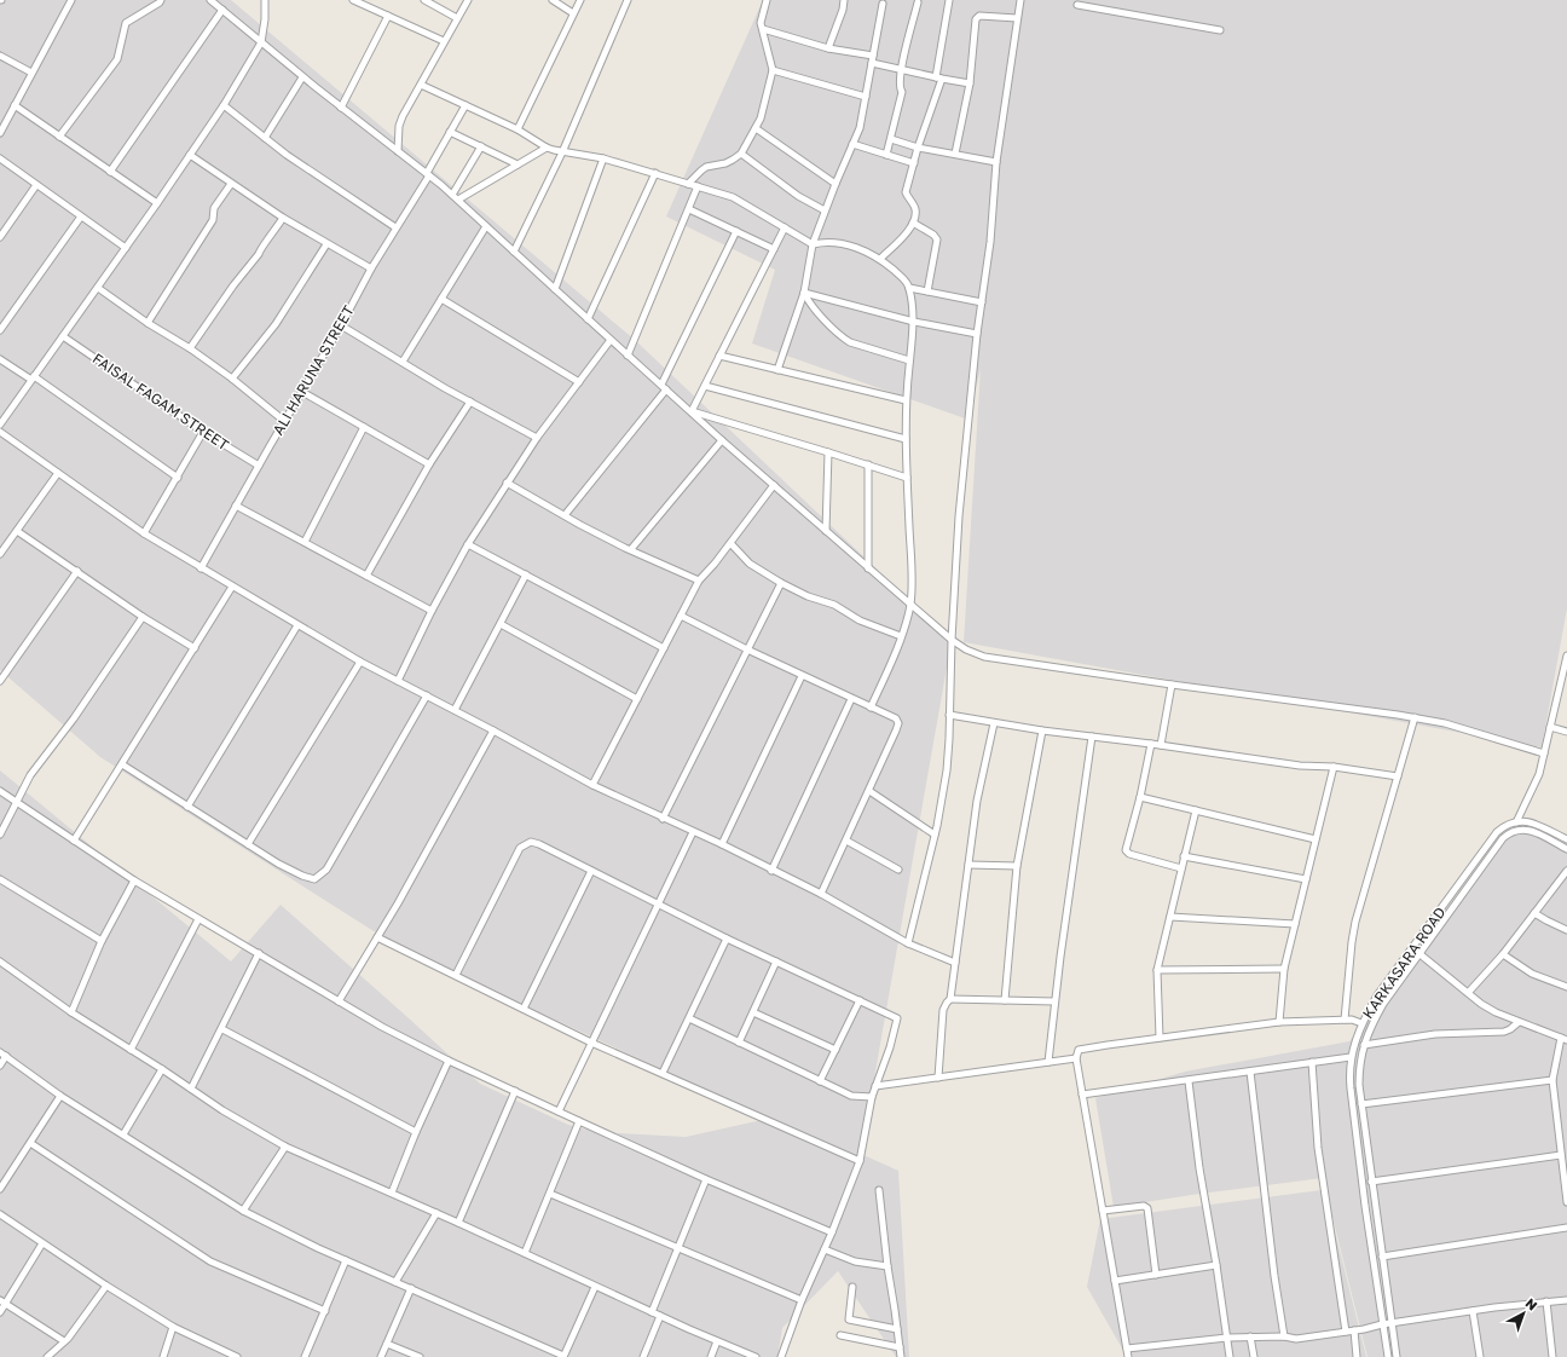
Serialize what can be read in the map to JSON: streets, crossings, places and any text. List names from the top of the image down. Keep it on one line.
{"streets":{"street":["ALI HARUNA STREET","FAISAL FAGAM STREET","KARKASARA ROAD"]},"crossings":[["ALI HARUNA STREET","FAISAL FAGAM STREET"]],"north":"top right"}
